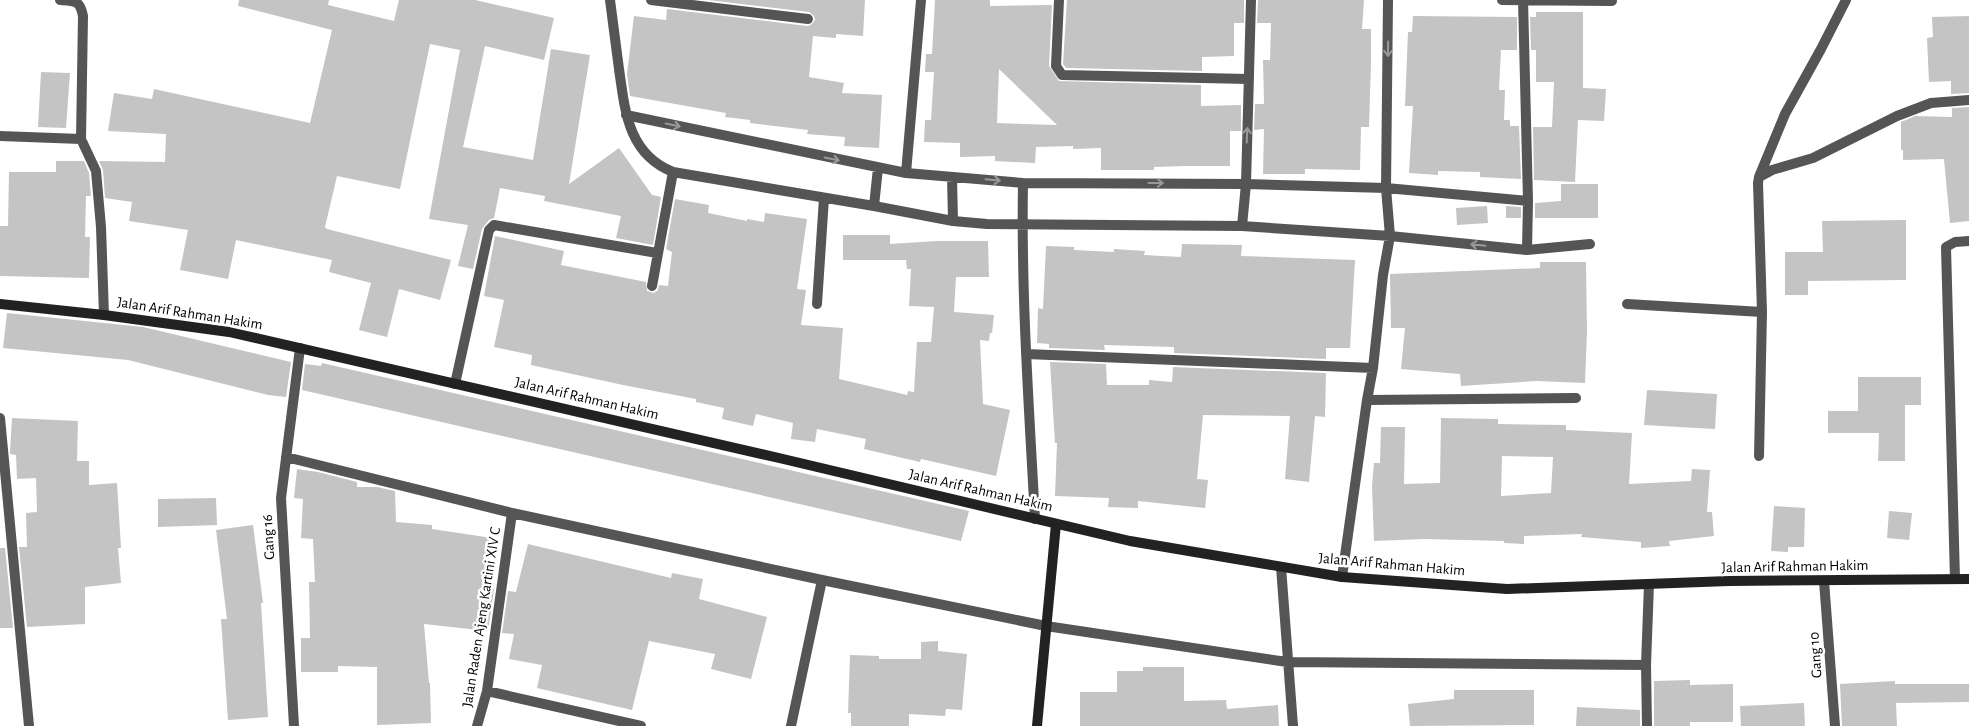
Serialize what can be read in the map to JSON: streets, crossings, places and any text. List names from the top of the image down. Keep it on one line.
{"streets":{"main road":["Jalan Arif Rahman Hakim"],"street":["Gang 16","Jalan Raden Ajeng Kartini XIV C","Gang 10"]},"crossings":[["Jalan Arif Rahman Hakim","Gang 16"],["Jalan Arif Rahman Hakim","Gang 10"]]}
